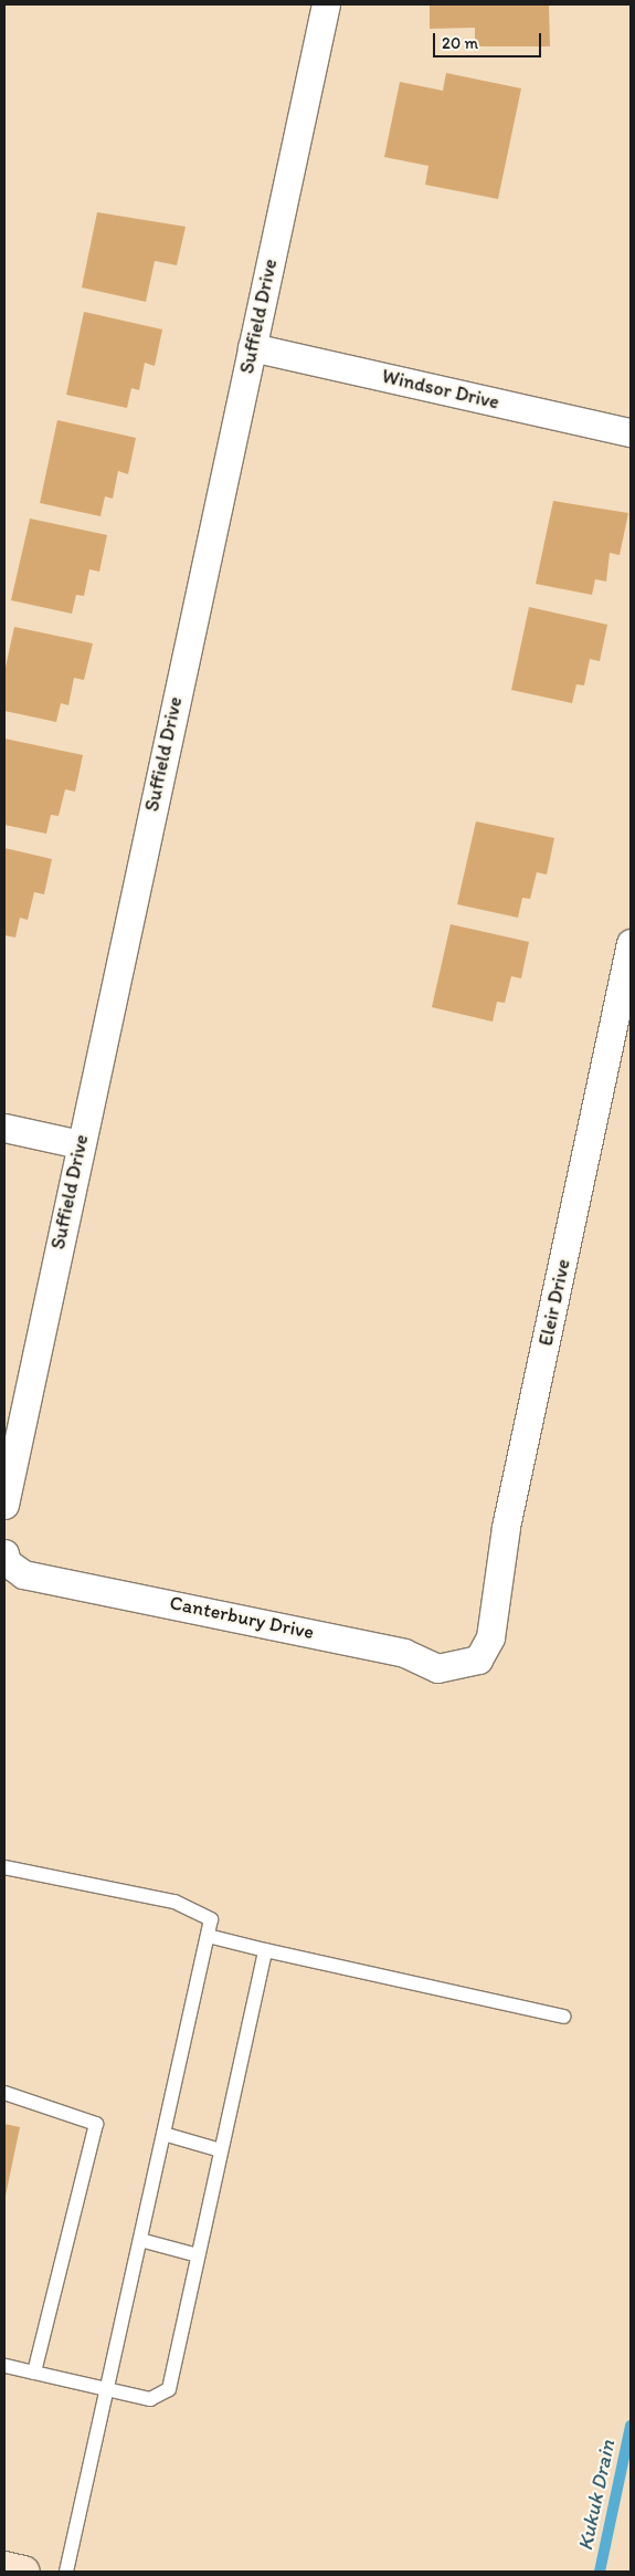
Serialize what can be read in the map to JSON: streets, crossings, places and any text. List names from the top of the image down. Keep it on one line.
{"streets":{"street":["Suffield Drive","Windsor Drive","Eleir Drive","Canterbury Drive"]},"crossings":[["Suffield Drive","Windsor Drive"],["Eleir Drive","Canterbury Drive"]],"water":["Kukuk Drain"],"scale_bar":"20 m"}
